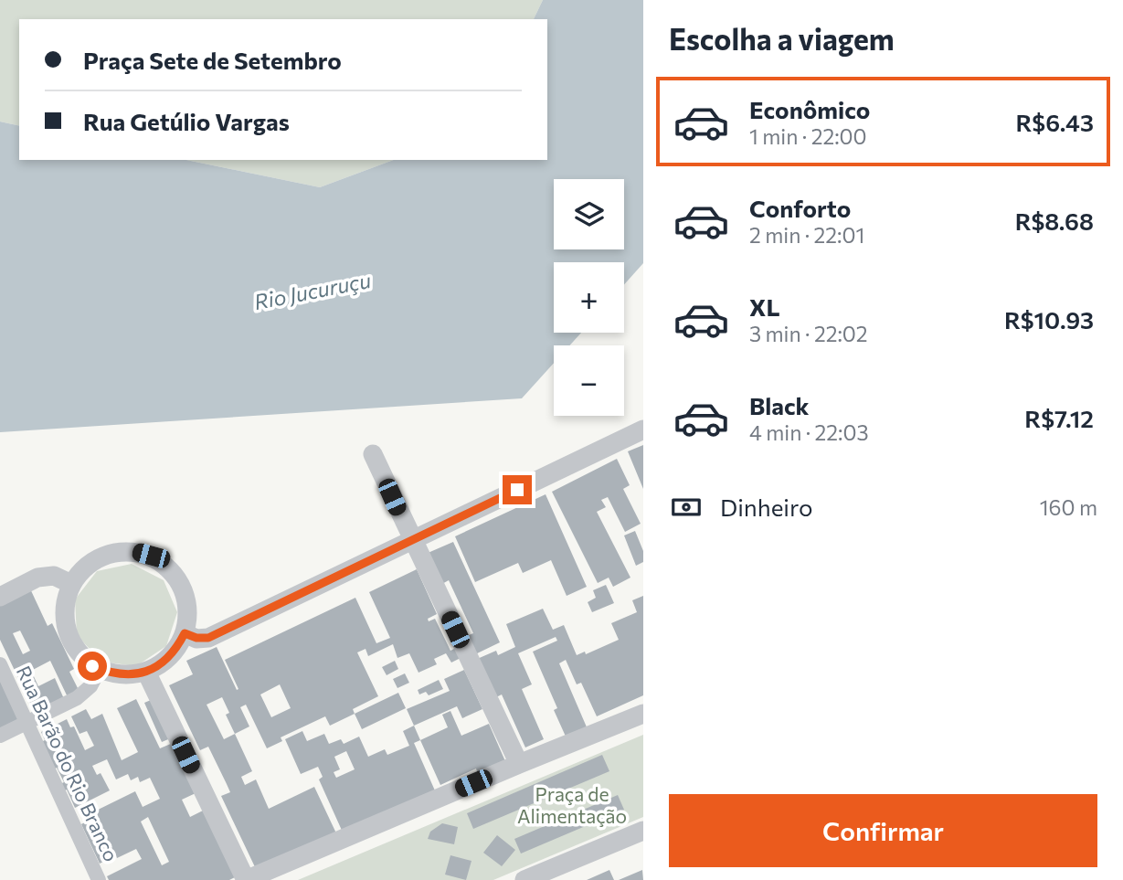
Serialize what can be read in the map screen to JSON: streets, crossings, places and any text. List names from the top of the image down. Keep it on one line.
{"streets":{"street":["Rua Barão do Rio Branco"]},"water":["Rio Jucuruçu"],"parks":["Praça de Alimentação"],"page":{"heading":"Escolha a viagem","banner":["Praça Sete de Setembro","Rua Getúlio Vargas"],"list":[{"name":"Econômico","note":"1 min · 22:00","value":"R$6.43"},{"name":"Conforto","note":"2 min · 22:01","value":"R$8.68"},{"name":"XL","note":"3 min · 22:02","value":"R$10.93"},{"name":"Black","note":"4 min · 22:03","value":"R$7.12"}],"map_buttons":["+","−"],"pay":["Dinheiro","160 m"],"buttons":"Confirmar"}}
